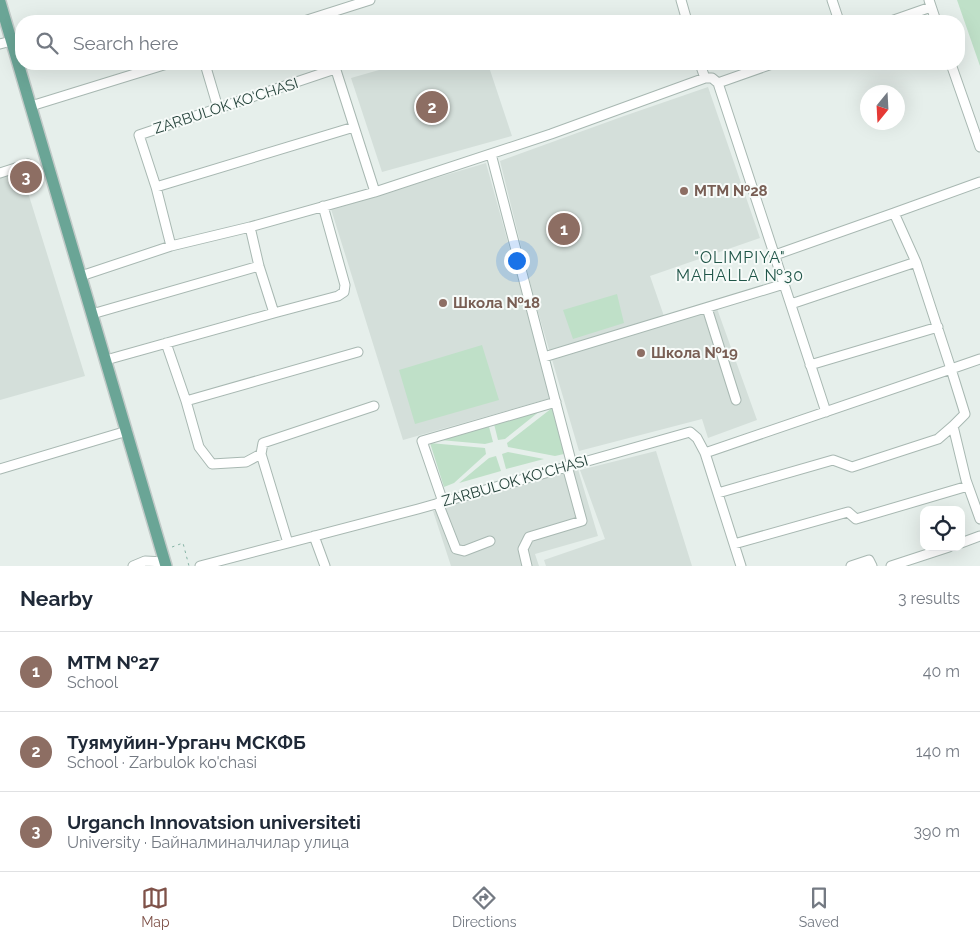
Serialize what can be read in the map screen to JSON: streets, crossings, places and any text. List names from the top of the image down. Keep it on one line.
{"streets":{"street":["ZARBULOK KO'CHASI"]},"districts":["\"OLIMPIYA\" MAHALLA №30"],"places":["MTM №28","Школа №18","Школа №19"],"north":"bottom","page":{"search":"Search here","pins":["2","3","1"],"heading":["Nearby","3 results"],"list":[{"mark":"1","name":"MTM №27","note":"School","value":"40 m"},{"mark":"2","name":"Туямуйин-Урганч МСКФБ","note":"School · Zarbulok ko'chasi","value":"140 m"},{"mark":"3","name":"Urganch Innovatsion universiteti","note":"University · Байналминалчилар улица","value":"390 m"}],"nav":["Map","Directions","Saved"]}}
